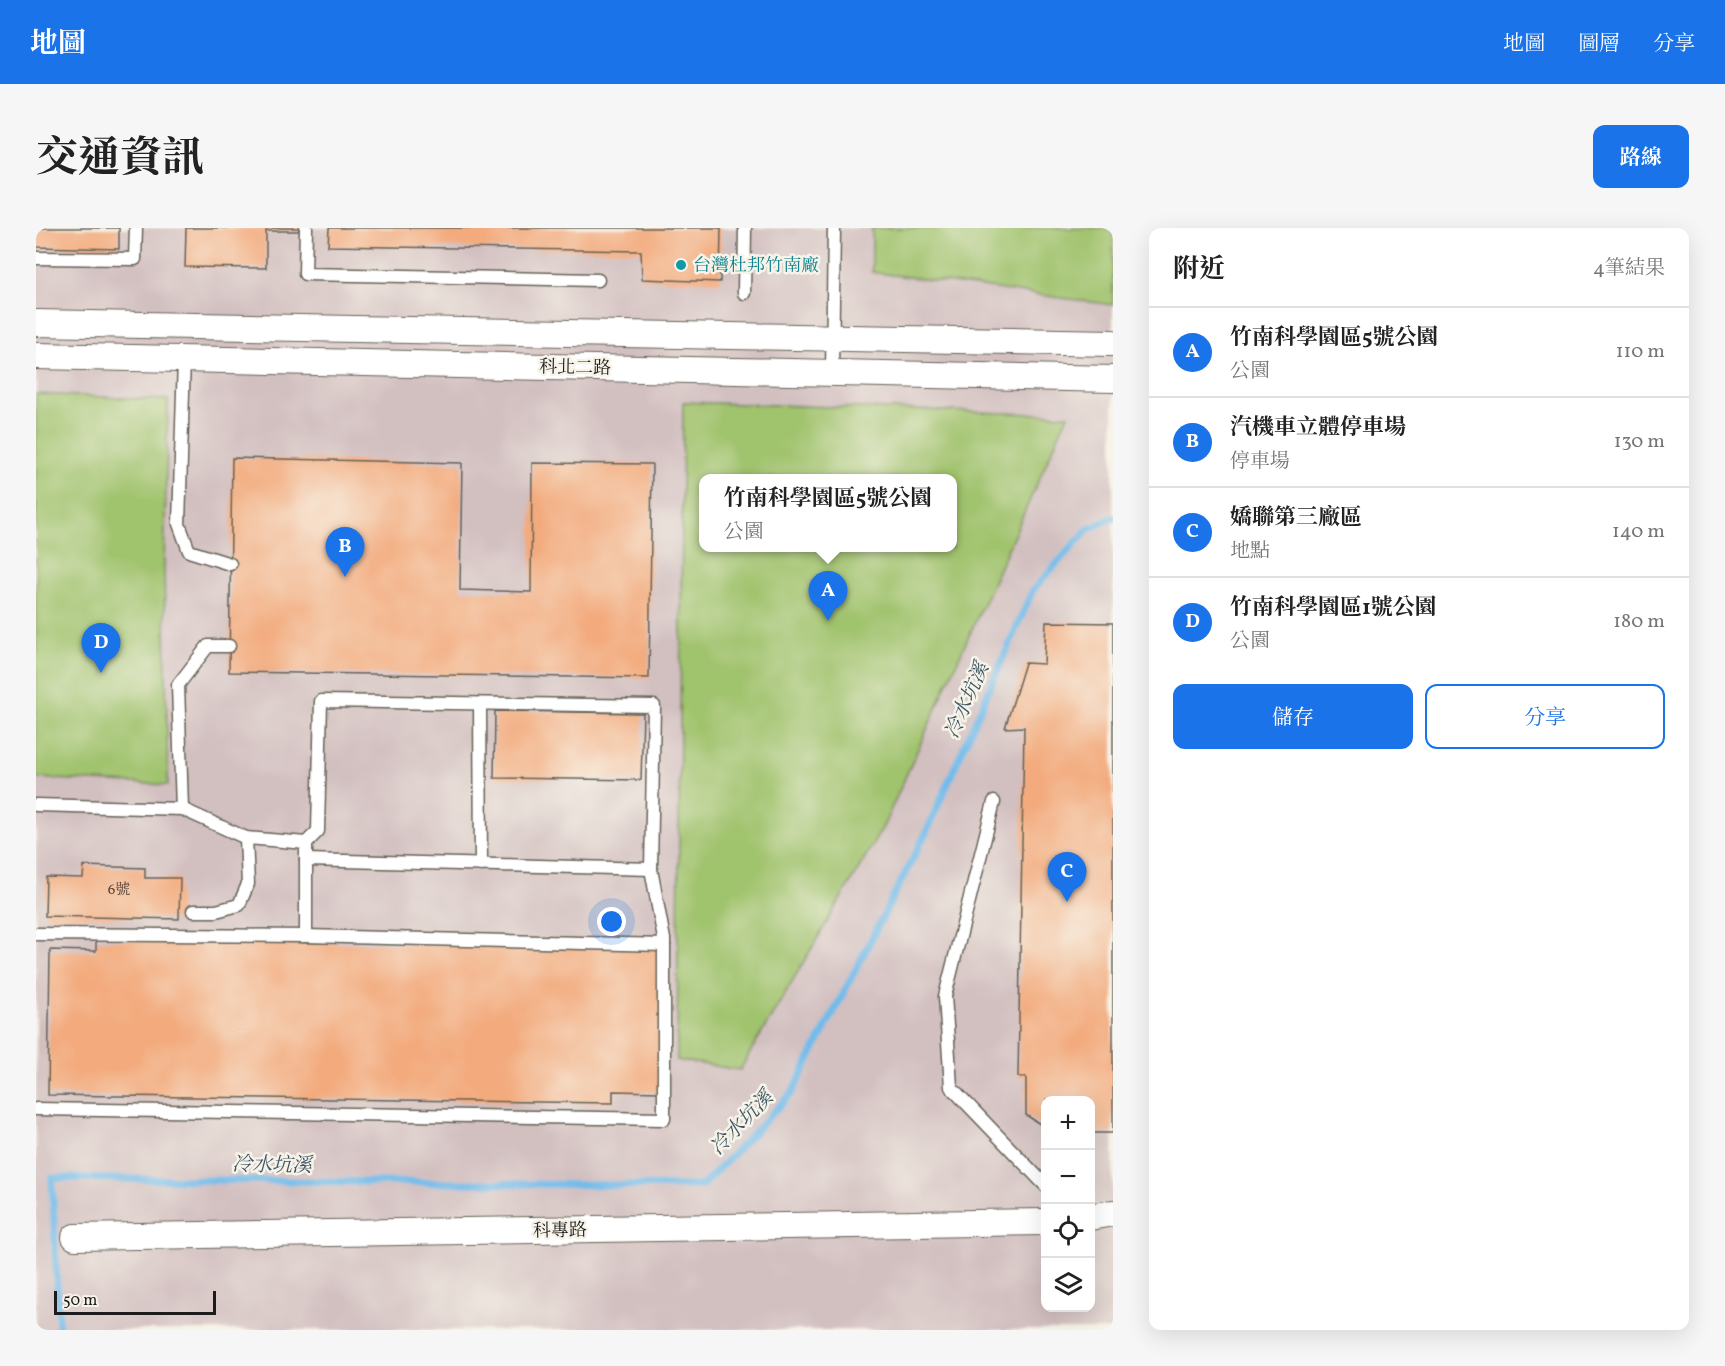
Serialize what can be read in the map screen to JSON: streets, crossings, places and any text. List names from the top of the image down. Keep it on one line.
{"streets":{"street":["科北二路","科專路"]},"water":["冷水坑溪"],"places":["台灣杜邦竹南廠"],"house_numbers":["6號"],"scale_bar":"50 m","page":{"header":"地圖","nav":["地圖","圖層","分享"],"title":"交通資訊","buttons":["路線",["儲存","分享"]],"heading":["附近","4筆結果"],"list":[{"mark":"A","name":"竹南科學園區5號公園","note":"公園","value":"110 m"},{"mark":"B","name":"汽機車立體停車場","note":"停車場","value":"130 m"},{"mark":"C","name":"嬌聯第三廠區","note":"地點","value":"140 m"},{"mark":"D","name":"竹南科學園區1號公園","note":"公園","value":"180 m"}],"popup":["竹南科學園區5號公園","公園"],"pins":["B","A","D","C"],"map_buttons":["+","−"],"scale":"50 m"}}
